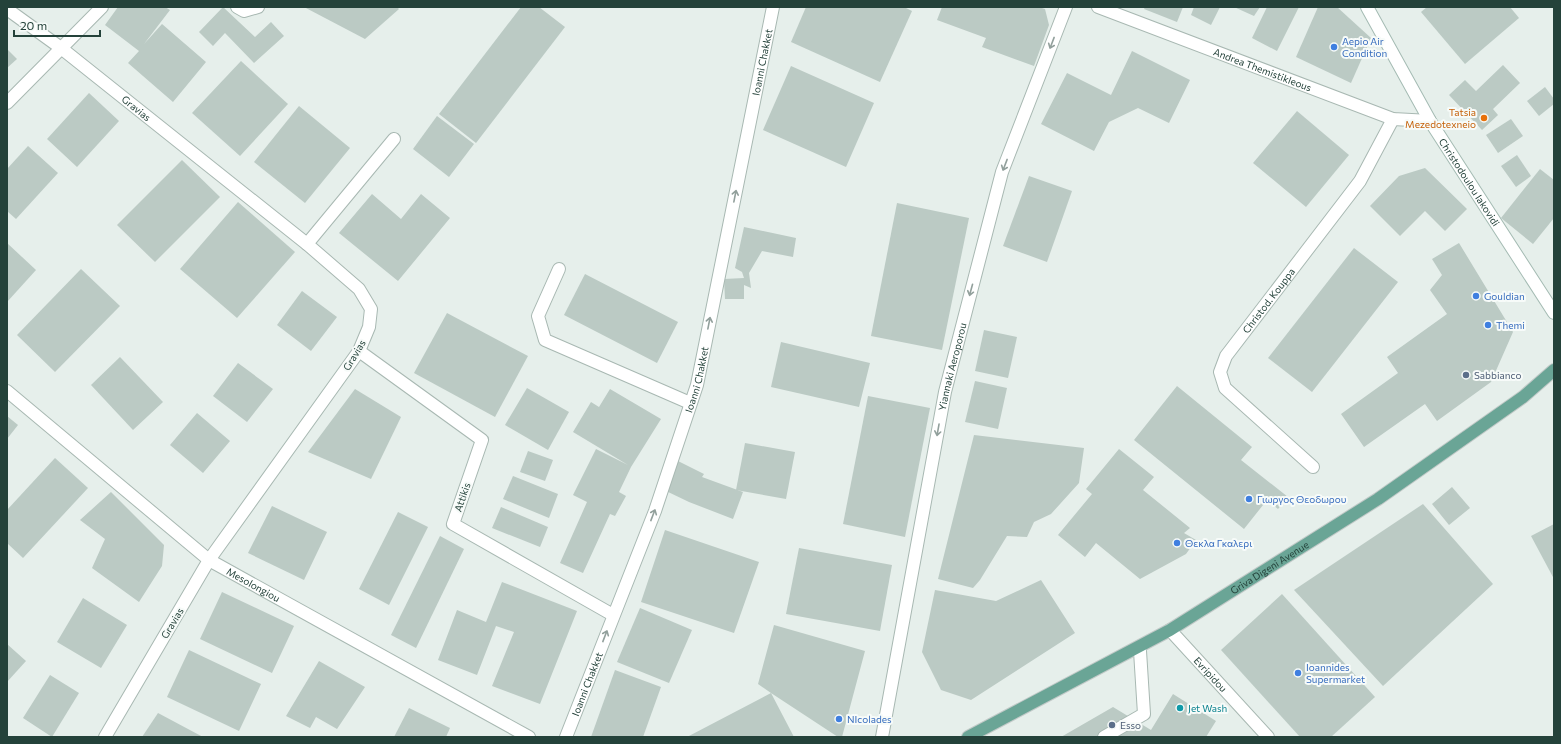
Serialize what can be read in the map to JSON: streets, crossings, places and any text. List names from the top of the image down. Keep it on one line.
{"streets":{"main road":["Griva Digeni Avenue"],"street":["Ioanni Chakket","Andrea Themistikleous","Gravias","Christodoulou Iakovidi","Christod. Kouppa","Yiannaki Aeroporou","Attikis","Mesolongiou","Evripidou"]},"crossings":[["Ioanni Chakket","Attikis"],["Andrea Themistikleous","Christodoulou Iakovidi"],["Andrea Themistikleous","Christod. Kouppa"],["Gravias","Attikis"],["Gravias","Mesolongiou"],["Griva Digeni Avenue","Evripidou"]],"one_way":["Ioanni Chakket","Yiannaki Aeroporou"],"places":["Aepio Air Condition","Tatsia Mezedotexneio","Gouldian","Themi","Sabbianco","Γιωργος Θεοδωρου","Θεκλα Γκαλερι","Ioannides Supermarket","Jet Wash","NIcolades","Esso"],"scale_bar":"20 m"}
